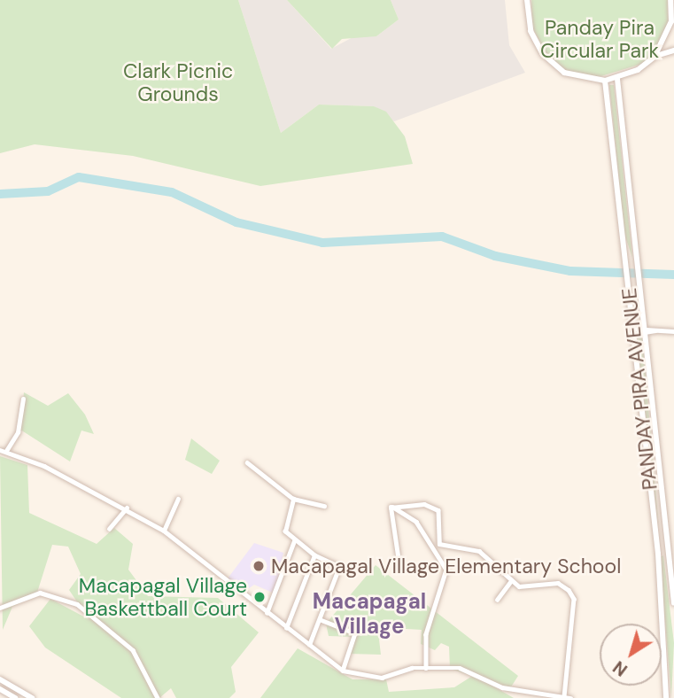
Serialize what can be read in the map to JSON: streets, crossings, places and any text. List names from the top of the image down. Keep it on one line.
{"streets":{"main road":["PANDAY PIRA AVENUE"]},"districts":["Macapagal Village"],"parks":["Panday Pira Circular Park","Clark Picnic Grounds"],"places":["Macapagal Village Elementary School","Macapagal Village Baskettball Court"],"north":"bottom left"}
